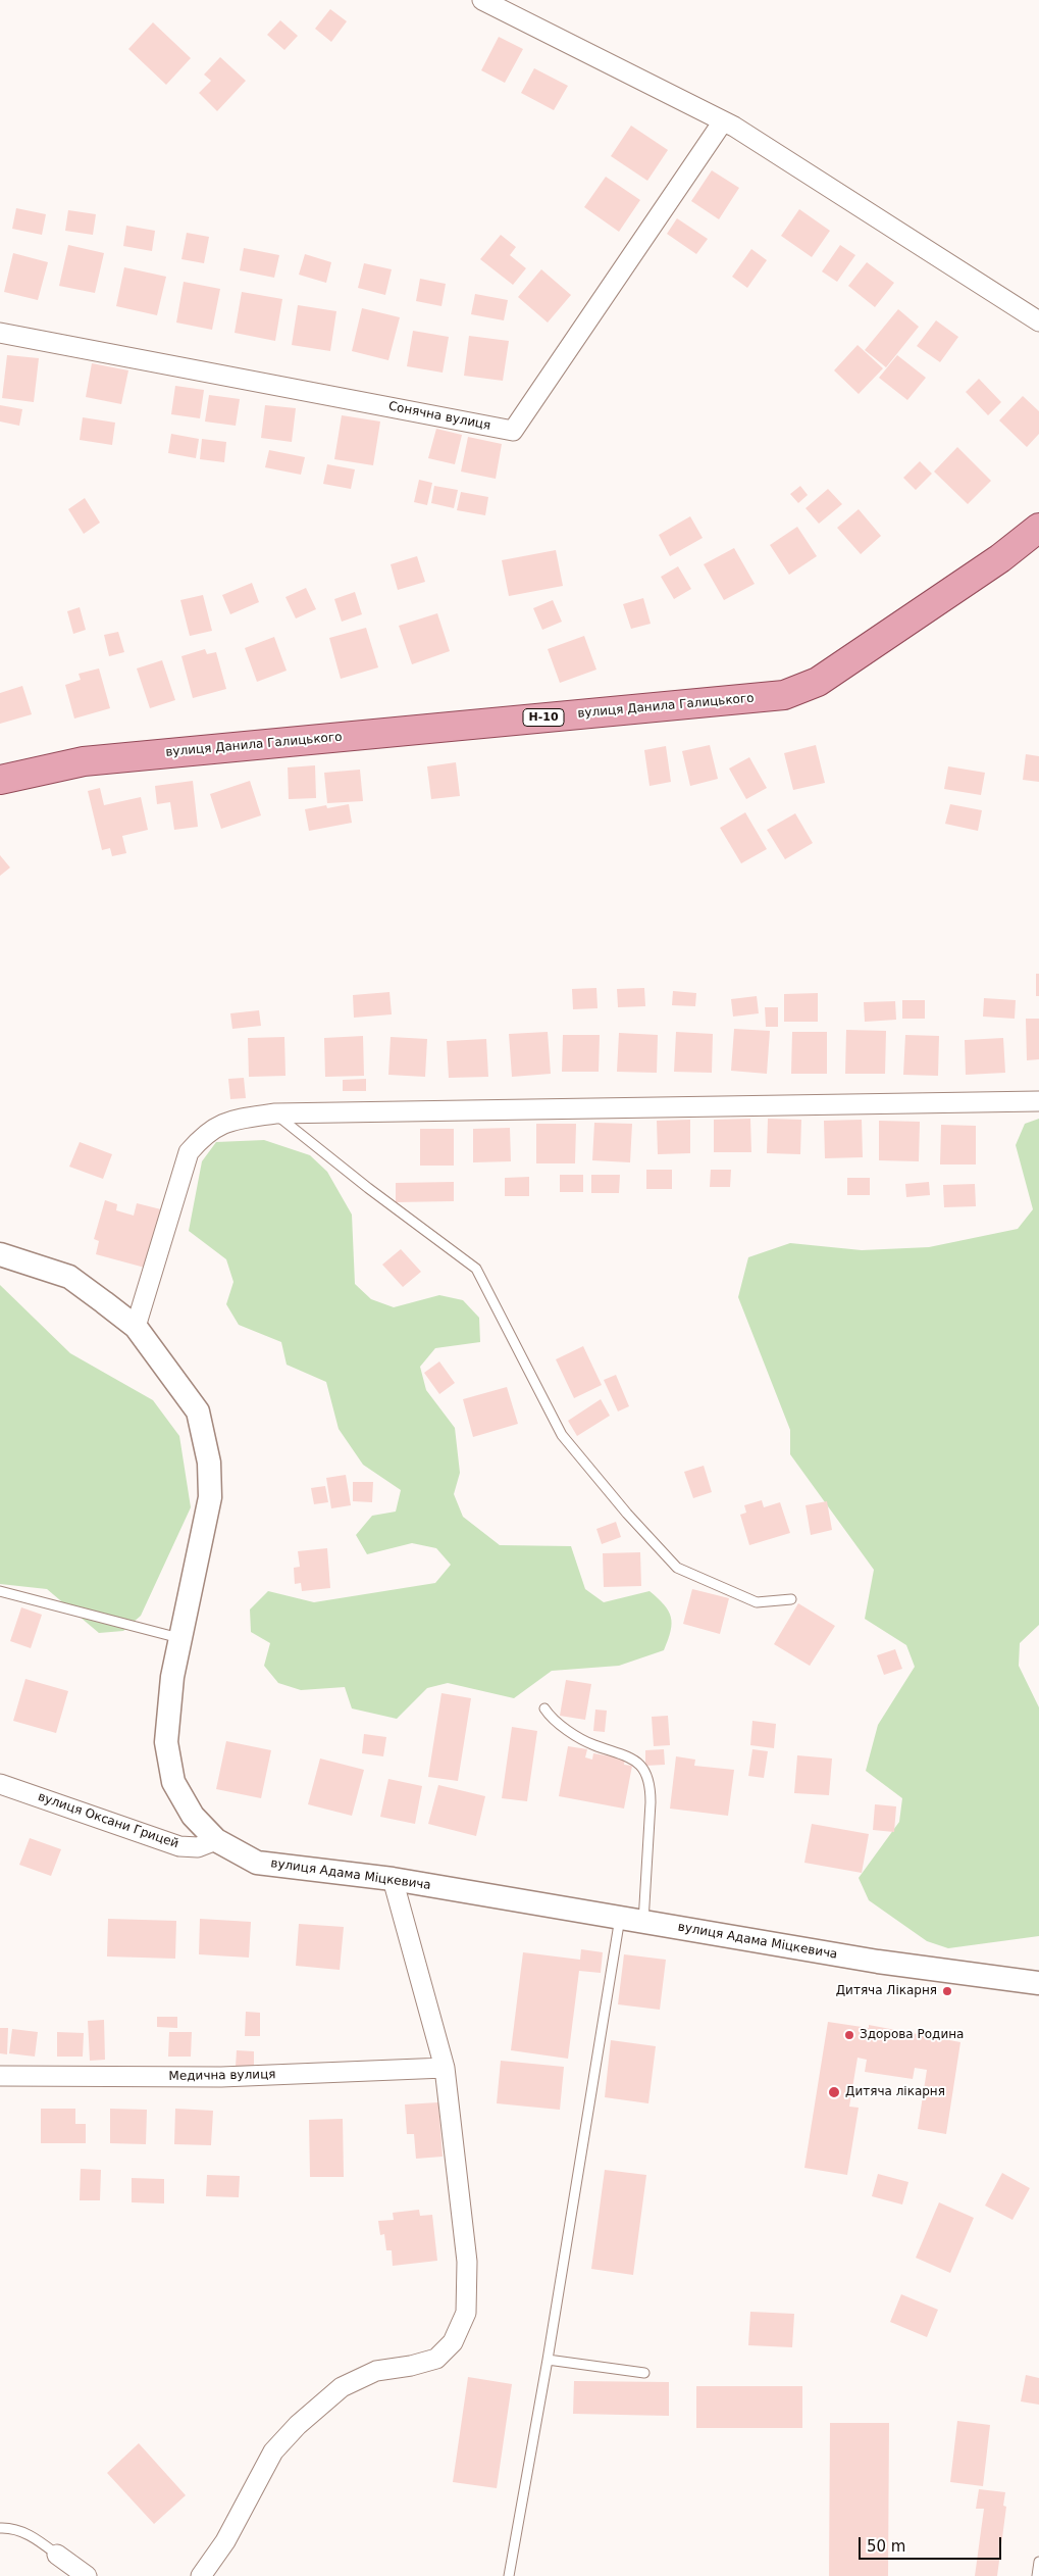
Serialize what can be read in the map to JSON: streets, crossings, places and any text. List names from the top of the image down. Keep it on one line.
{"streets":{"main road":["вулиця Данила Галицького","Н-10"],"street":["Сонячна вулиця","вулиця Оксани Грицей","вулиця Адама Міцкевича","Медична вулиця"]},"crossings":[["вулиця Оксани Грицей","вулиця Адама Міцкевича"]],"places":["Дитяча Лікарня","Здорова Родина","Дитяча лікарня"],"scale_bar":"50 m"}
